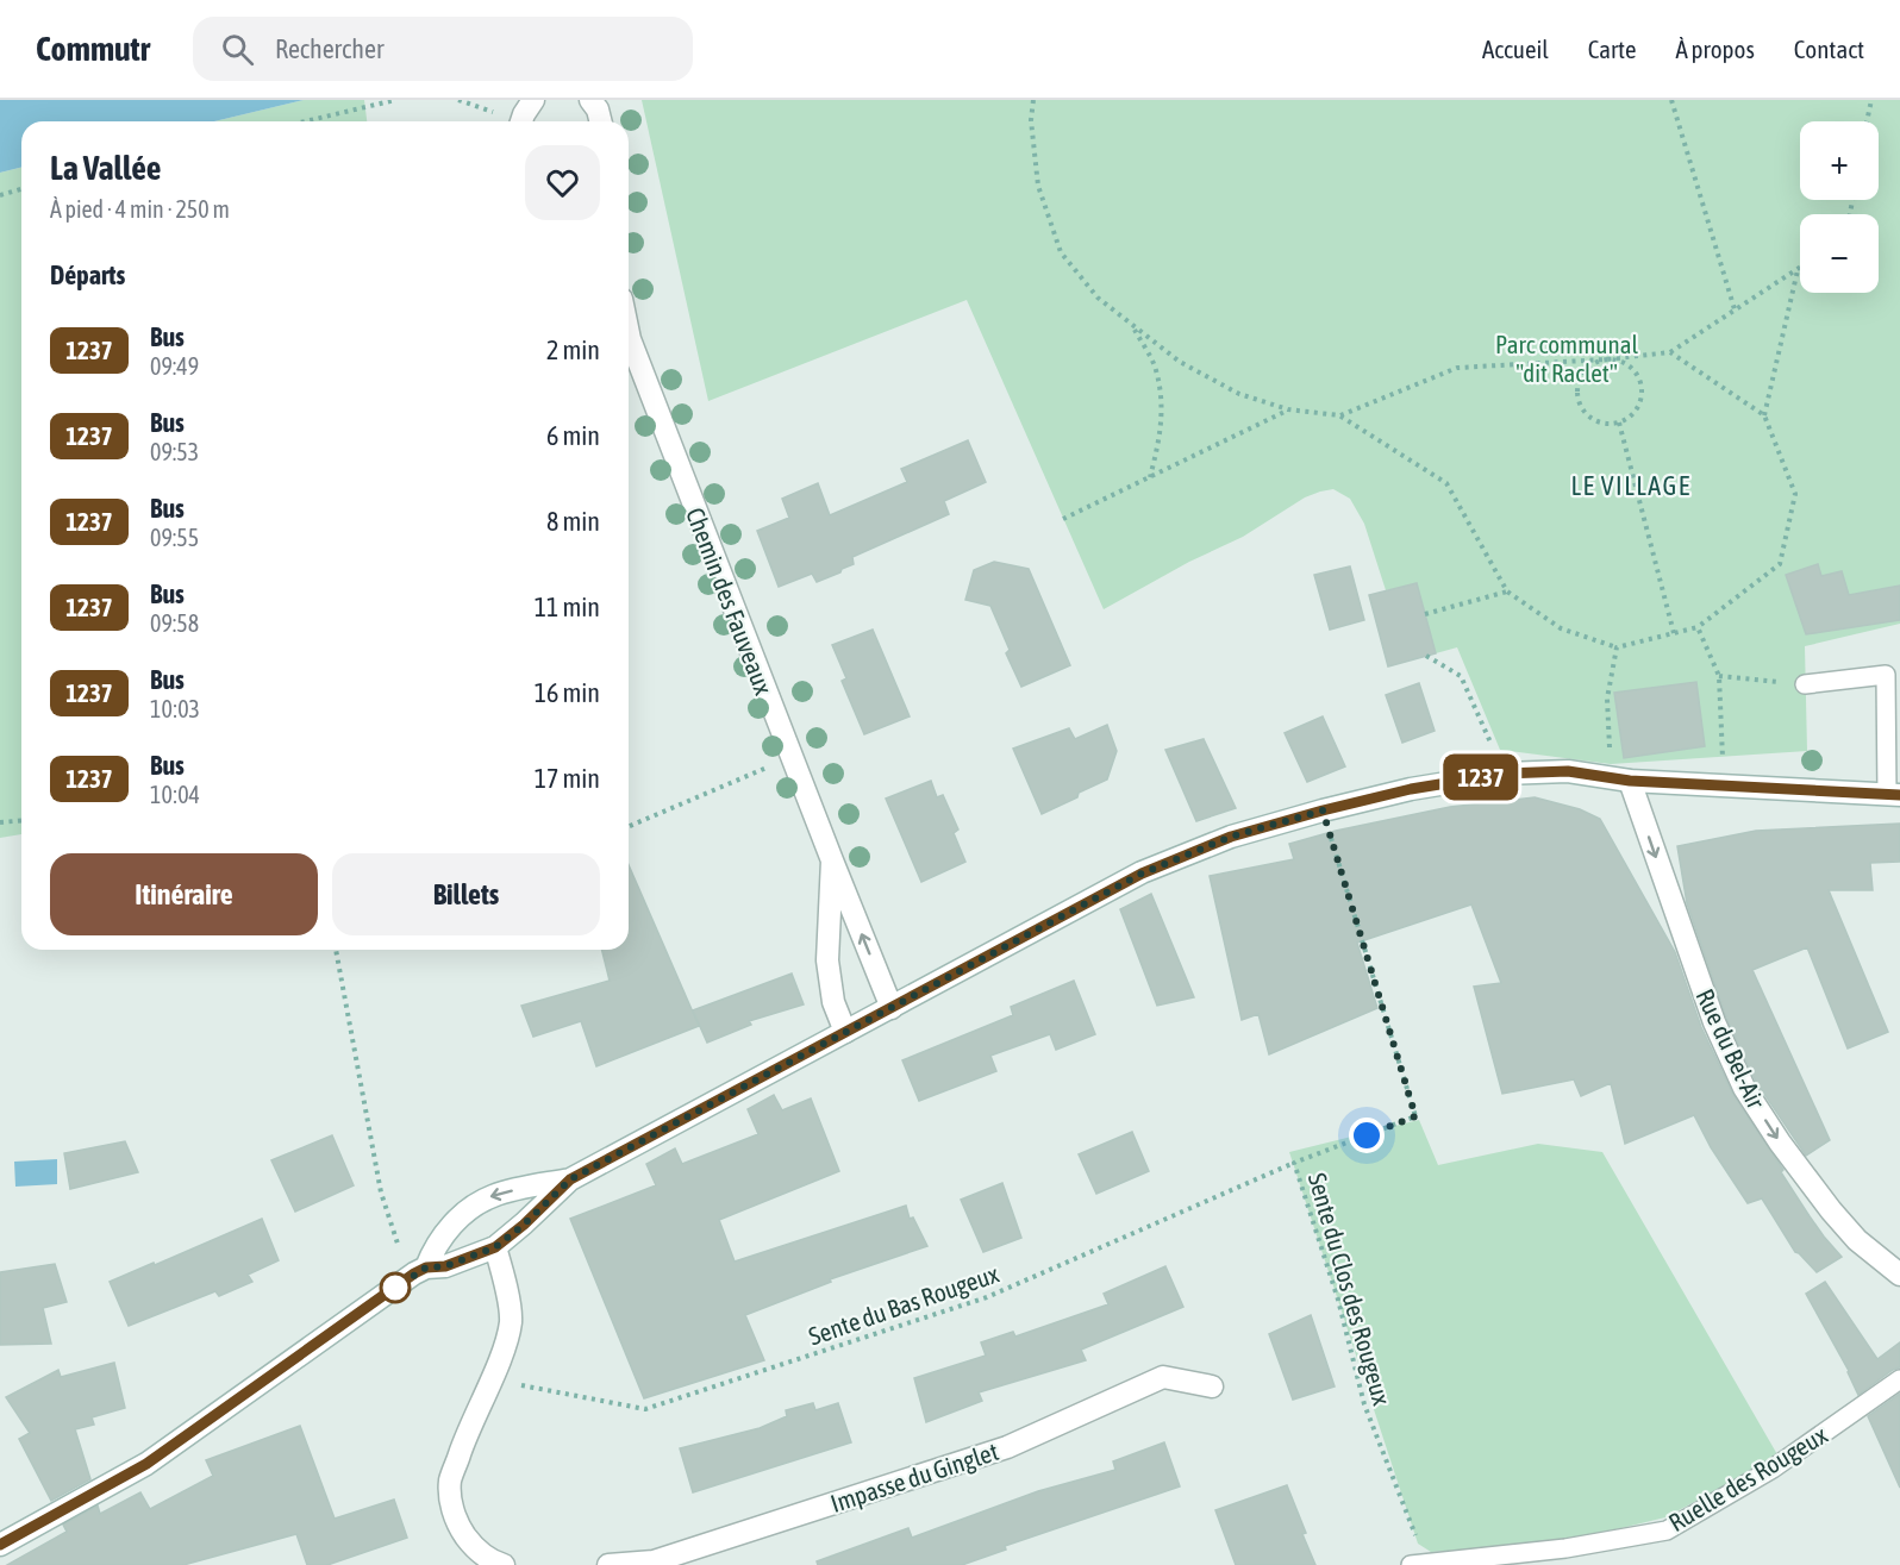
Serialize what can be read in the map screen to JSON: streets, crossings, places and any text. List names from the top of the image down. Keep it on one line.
{"streets":{"street":["Chemin des Fauveaux","Rue du Bel-Air","Impasse du Ginglet"],"lane":["Ruelle des Rougeux"],"path":["Sente du Clos des Rougeux","Sente du Bas Rougeux"]},"crossings":[["Sente du Clos des Rougeux","Sente du Bas Rougeux"],["Sente du Clos des Rougeux","Ruelle des Rougeux"]],"one_way":["Rue du Bel-Air"],"districts":["LE VILLAGE"],"parks":["Parc communal \"dit Raclet\""],"lines":["bus line 1237"],"page":{"header":"Commutr","search":"Rechercher","nav":["Accueil","Carte","À propos","Contact"],"on_map":"1237","map_buttons":["+","−"],"heading":[["La Vallée","À pied · 4 min · 250 m"],"Départs"],"list":[{"mark":"1237","name":"Bus","note":"09:49","value":"2 min"},{"mark":"1237","name":"Bus","note":"09:53","value":"6 min"},{"mark":"1237","name":"Bus","note":"09:55","value":"8 min"},{"mark":"1237","name":"Bus","note":"09:58","value":"11 min"},{"mark":"1237","name":"Bus","note":"10:03","value":"16 min"},{"mark":"1237","name":"Bus","note":"10:04","value":"17 min"}],"buttons":["Itinéraire","Billets"]}}
